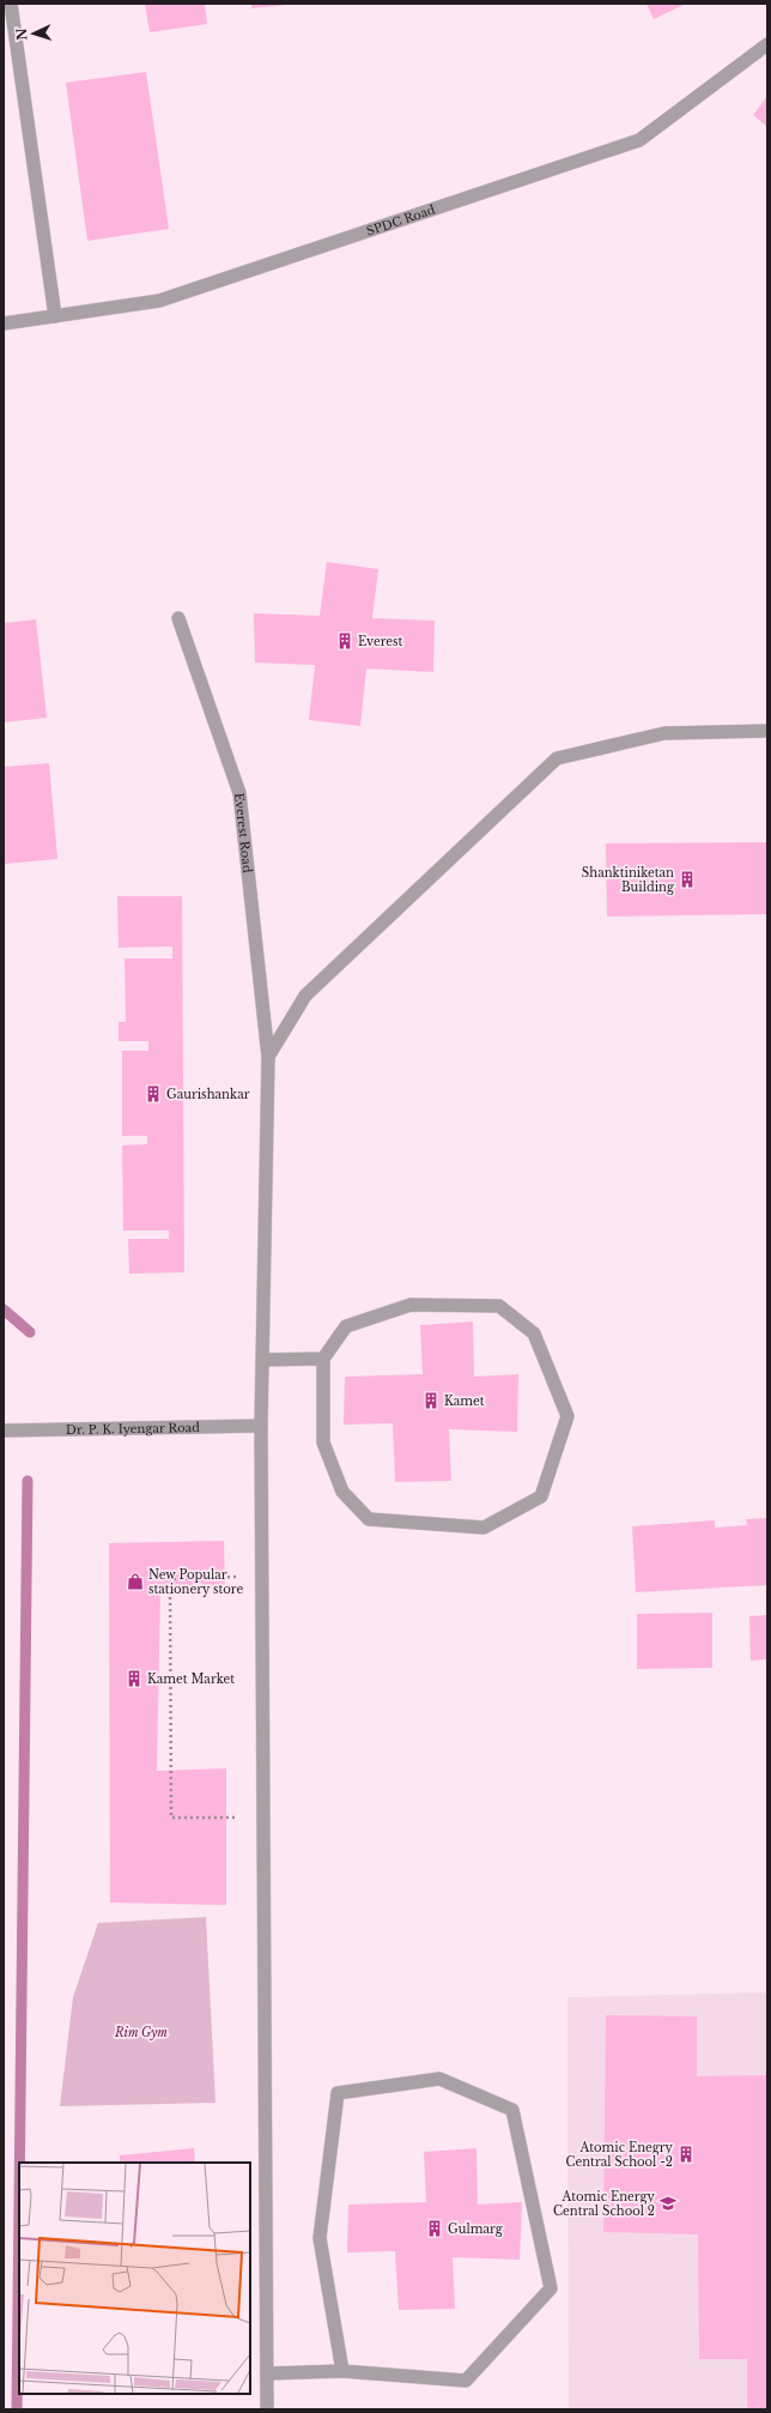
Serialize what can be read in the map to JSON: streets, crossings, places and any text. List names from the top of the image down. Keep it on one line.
{"streets":{"street":["SPDC Road","Everest Road","Dr. P. K. Iyengar Road"]},"crossings":[["Everest Road","Dr. P. K. Iyengar Road"]],"parks":["Rim Gym"],"places":{"building":["Everest","Shanktiniketan Building","Gaurishankar","Kamet","Kamet Market","Atomic Enegry Central School -2","Gulmarg"],"shop":["New Popular stationery store"],"school or university":["Atomic Energy Central School 2"]},"north":"left"}
